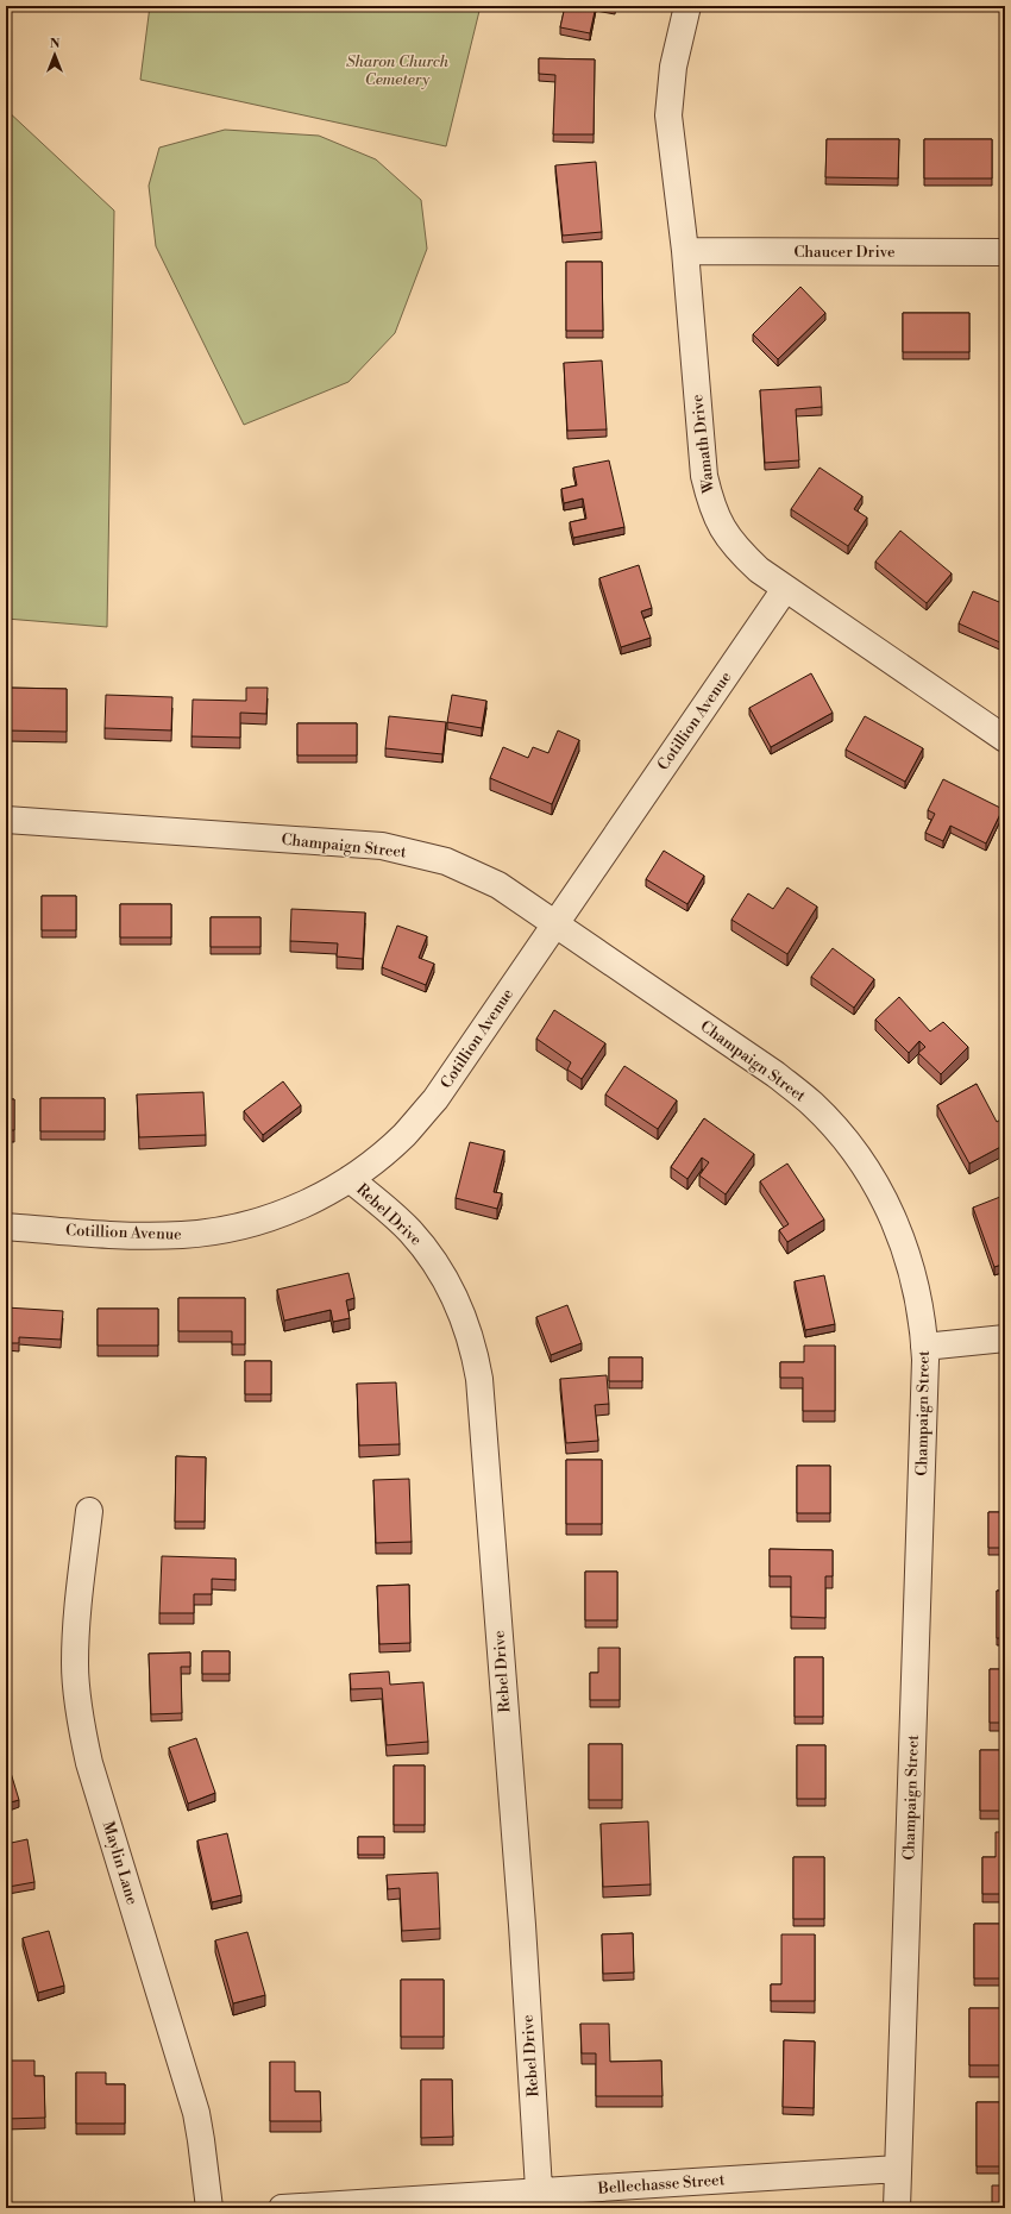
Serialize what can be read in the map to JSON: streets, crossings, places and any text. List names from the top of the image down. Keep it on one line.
{"streets":{"street":["Chaucer Drive","Wamath Drive","Cotillion Avenue","Champaign Street","Rebel Drive","Maylin Lane","Bellechasse Street"]},"crossings":[["Chaucer Drive","Wamath Drive"],["Wamath Drive","Cotillion Avenue"],["Cotillion Avenue","Champaign Street"],["Cotillion Avenue","Rebel Drive"],["Champaign Street","Bellechasse Street"],["Rebel Drive","Bellechasse Street"]],"parks":["Sharon Church Cemetery"],"north":"top"}
